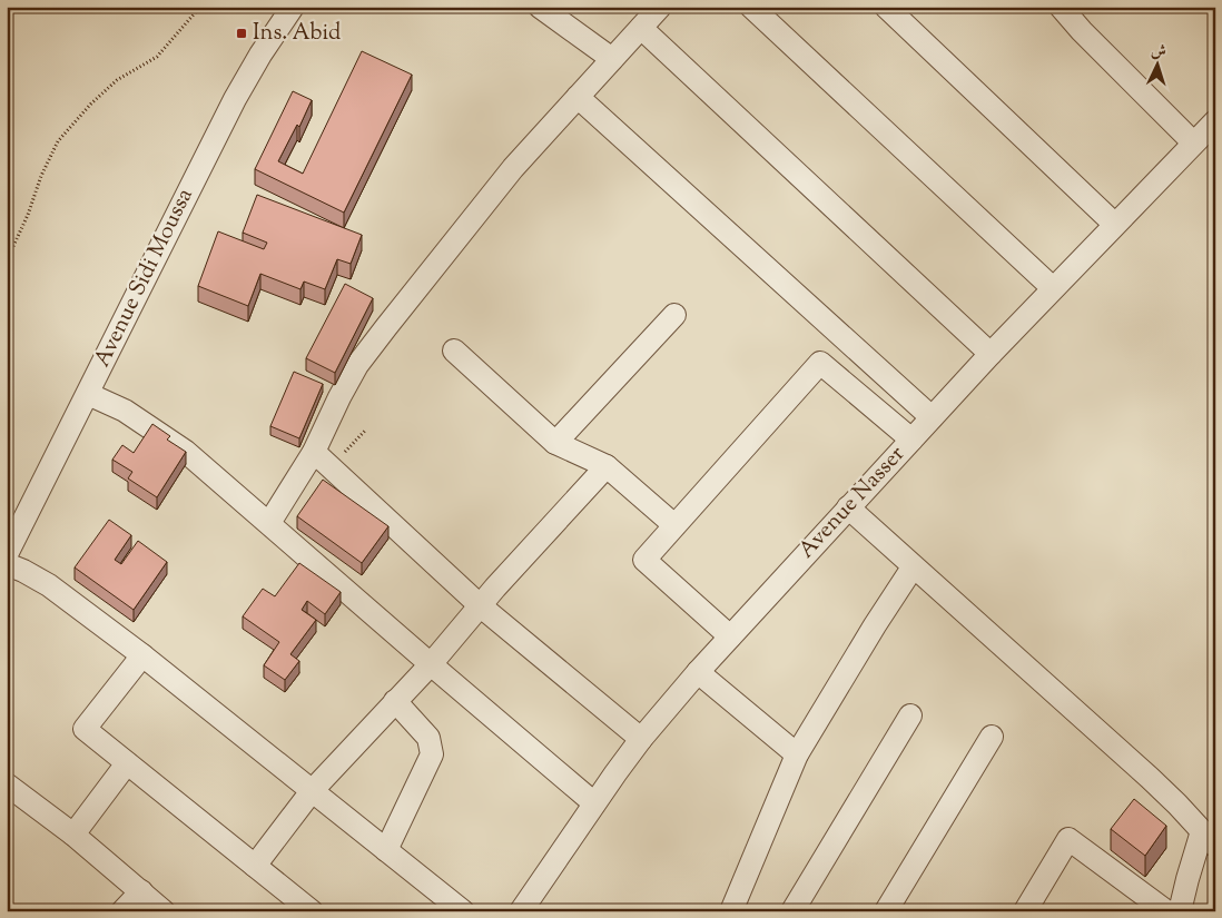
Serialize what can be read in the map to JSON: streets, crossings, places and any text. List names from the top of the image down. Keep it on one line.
{"streets":{"street":["Avenue Sidi Moussa","Avenue Nasser"]},"places":{"transit":["Ins. Abid"]},"north":"top"}
